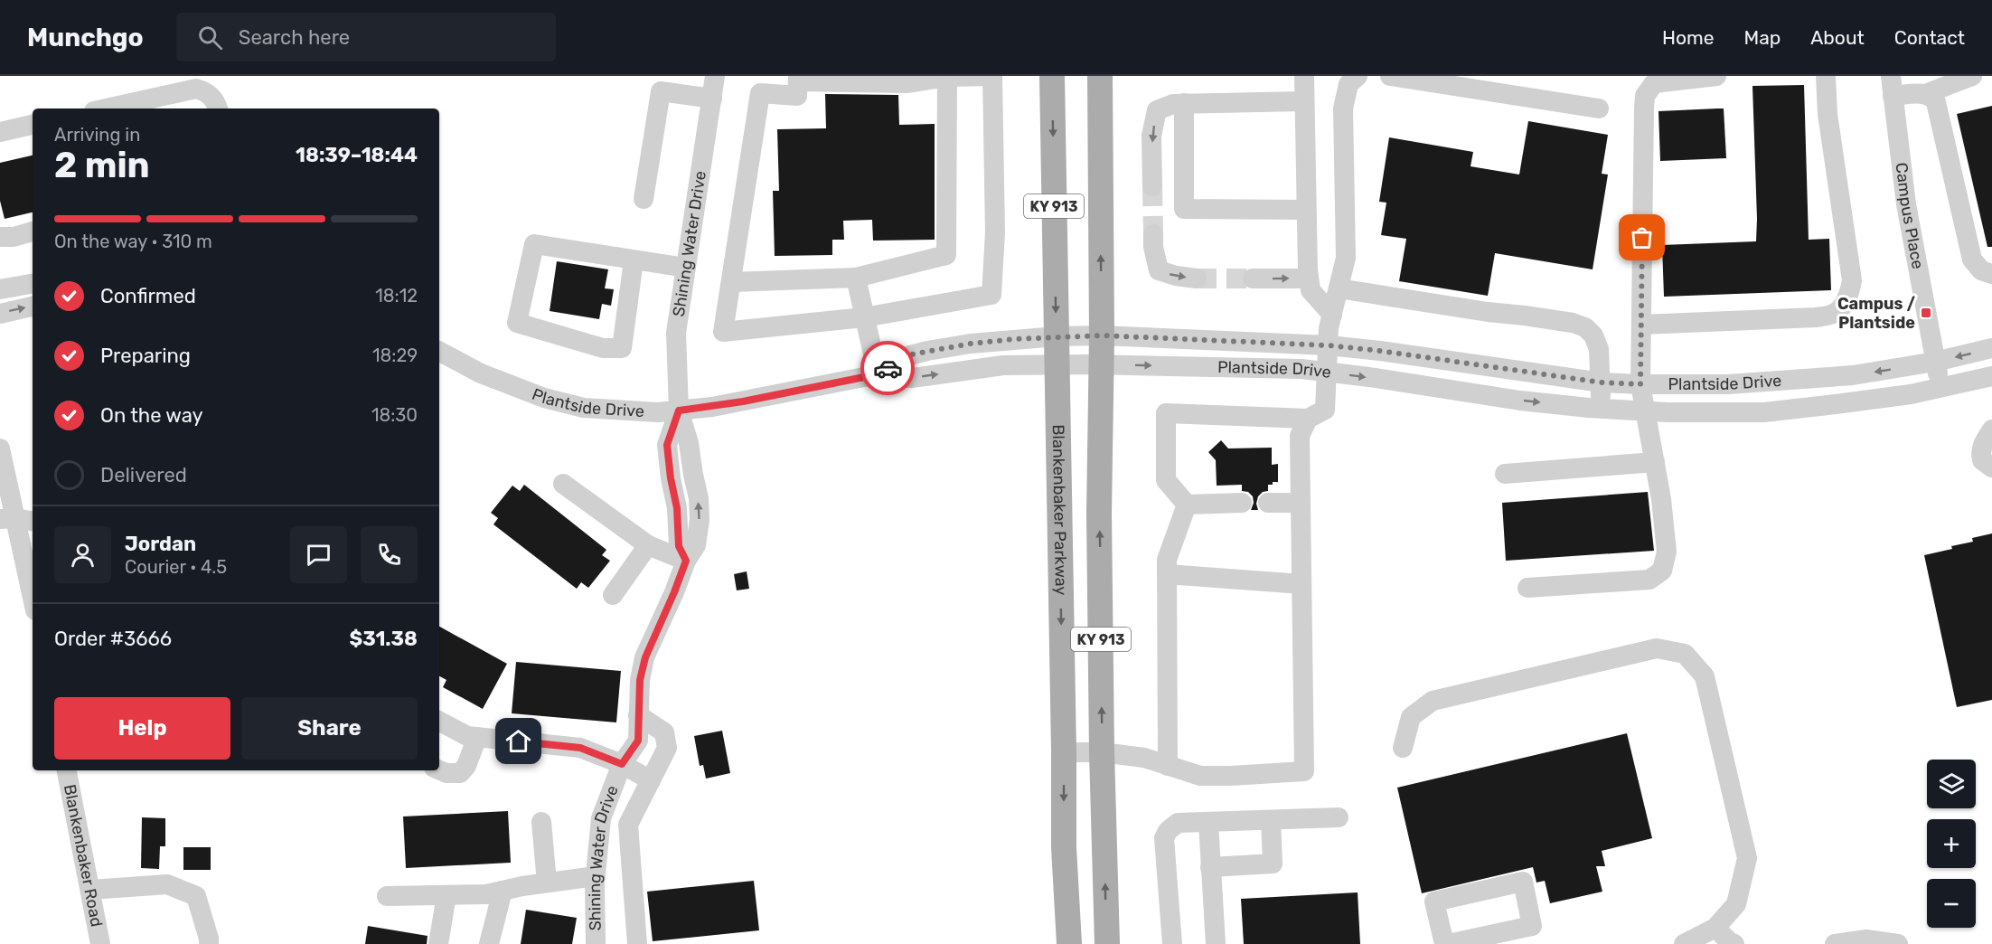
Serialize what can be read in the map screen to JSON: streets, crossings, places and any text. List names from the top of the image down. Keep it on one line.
{"streets":{"main road":["KY 913","Blankenbaker Parkway"],"street":["Campus Place","Shining Water Drive","Plantside Drive","Blankenbaker Road"]},"crossings":[["KY 913","Plantside Drive"],["Campus Place","Plantside Drive"],["Shining Water Drive","Plantside Drive"],["Plantside Drive","Blankenbaker Parkway"]],"places":{"transit":["Campus / Plantside"]},"page":{"header":"Munchgo","search":"Search here","nav":["Home","Map","About","Contact"],"heading":["2 min","Arriving in","18:39–18:44"],"panel":["Jordan","Courier · 4.5","Order #3666","$31.38"],"bar":"On the way · 310 m","list":[["Confirmed","18:12"],["Preparing","18:29"],["On the way","18:30"],"Delivered"],"buttons":["Help","Share"],"map_buttons":["+","−"]}}
